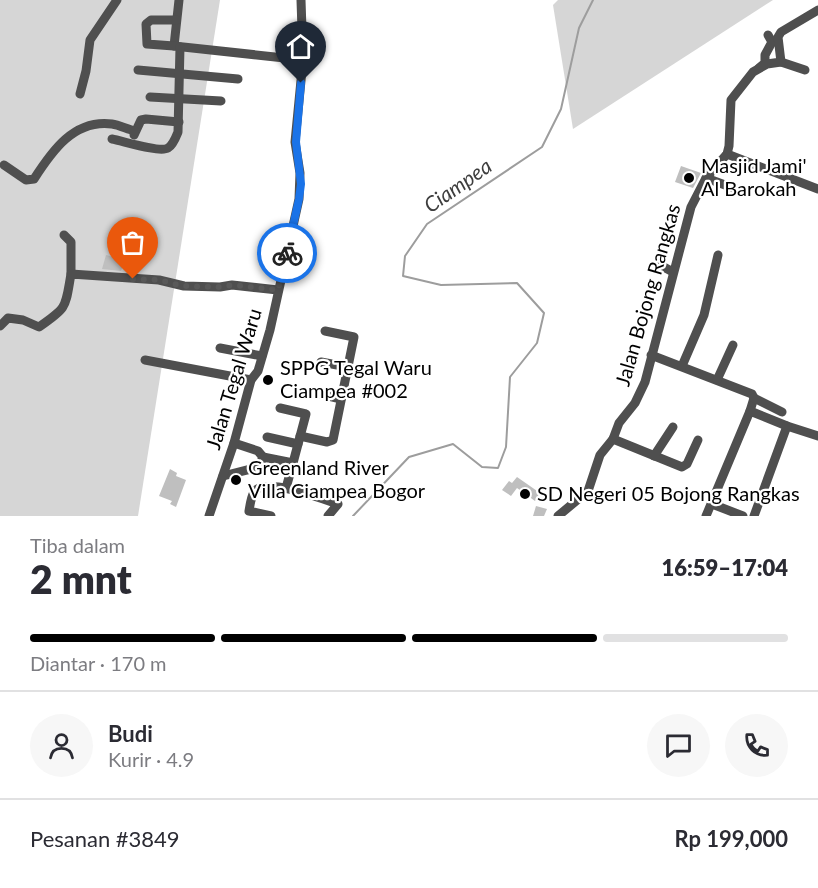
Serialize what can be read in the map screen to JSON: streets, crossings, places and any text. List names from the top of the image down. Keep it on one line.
{"streets":{"street":["Jalan Bojong Rangkas","Jalan Tegal Waru"]},"water":["Ciampea"],"places":["Masjid Jami' Al Barokah","SPPG Tegal Waru Ciampea #002","Greenland River Villa Ciampea Bogor","SD Negeri 05 Bojong Rangkas"],"page":{"heading":["2 mnt","Tiba dalam","16:59–17:04"],"panel":["Budi","Kurir · 4.9","Pesanan #3849","Rp 199,000"],"bar":"Diantar · 170 m"}}
